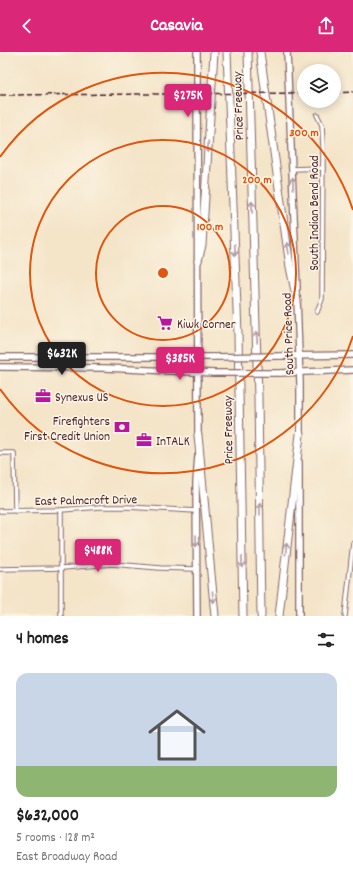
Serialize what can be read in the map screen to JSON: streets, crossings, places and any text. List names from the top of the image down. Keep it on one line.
{"streets":{"highway":["Price Freeway"],"main road":["South Price Road"],"street":["South Indian Bend Road","East Palmcroft Drive"]},"places":{"supermarket":["Kiwk Corner"],"office":["Synexus US","InTALK"],"bank":["Firefighters First Credit Union"]},"page":{"header":"Casavia","price":["$275K","$632K","$385K","$488K"],"heading":"4 homes","list":[{"name":"$632,000","note":"5 rooms · 128 m² · East Broadway Road"}]},"rings":["300 m","200 m","100 m"]}
